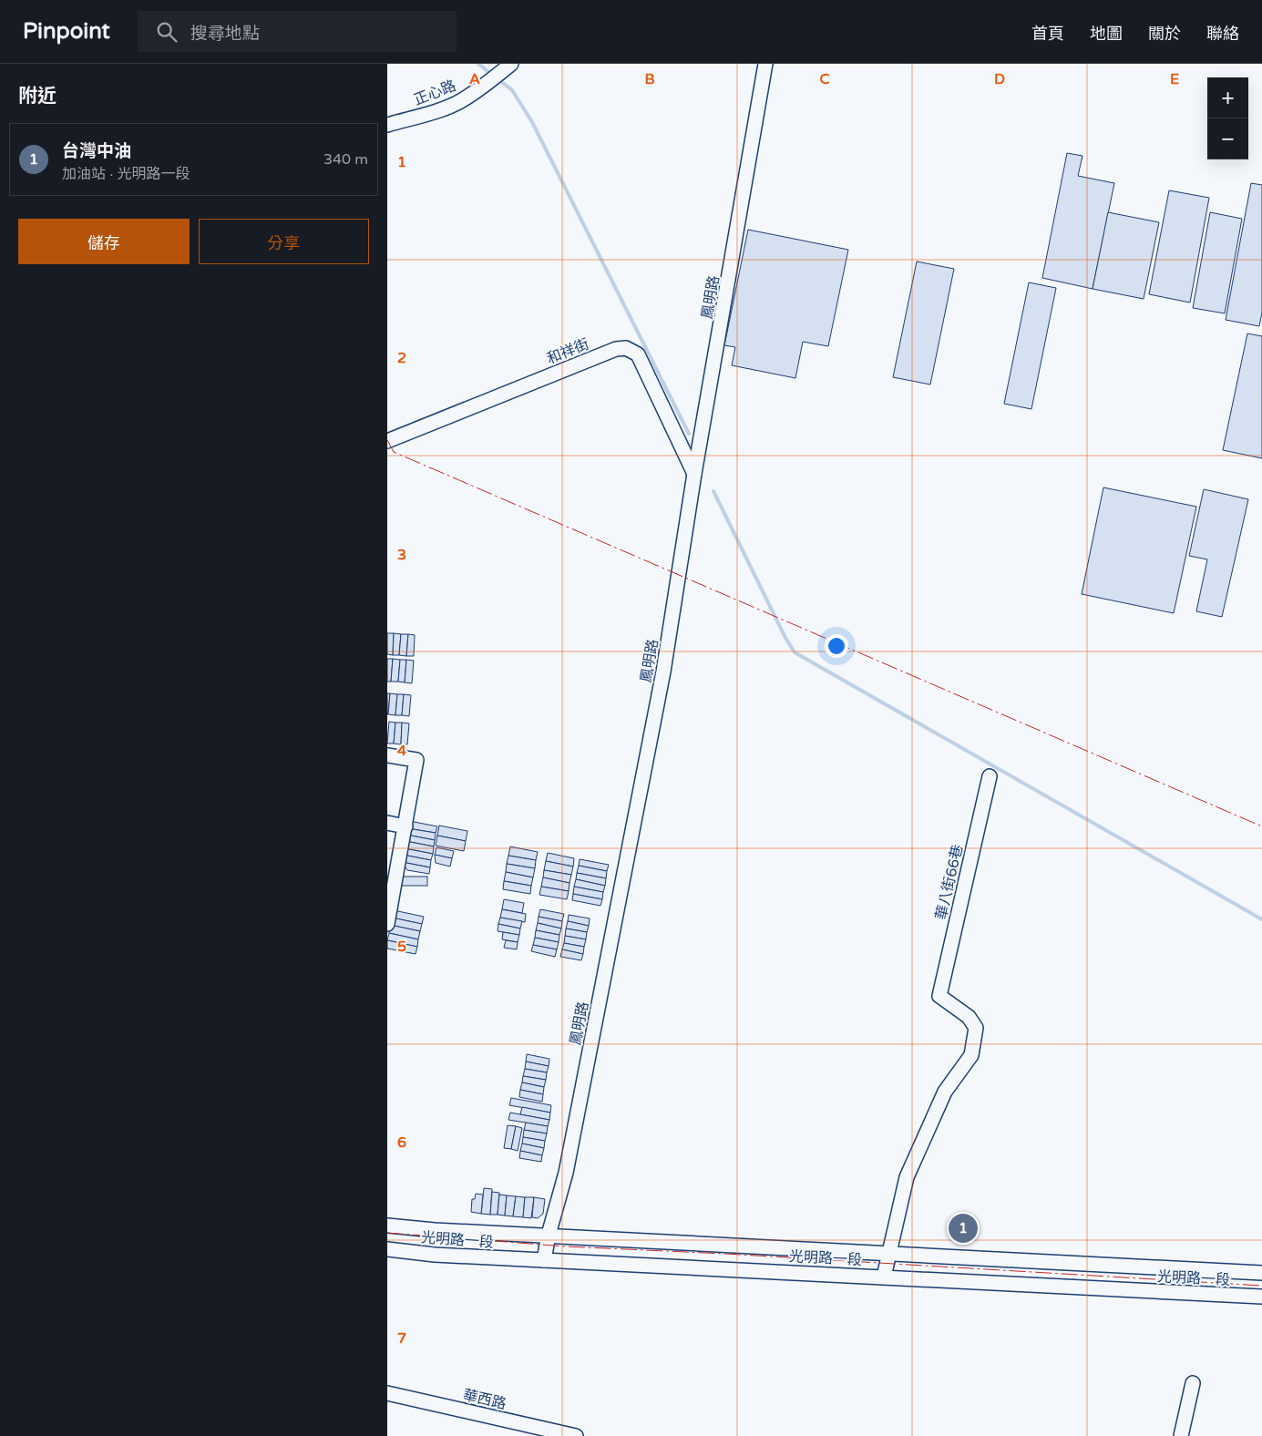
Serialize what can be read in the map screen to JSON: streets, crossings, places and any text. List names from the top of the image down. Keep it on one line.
{"streets":{"street":["正心路","鳳明路","和祥街","華八街66巷","光明路一段","華西路"]},"crossings":[["鳳明路","和祥街"],["鳳明路","光明路一段"],["華八街66巷","光明路一段"]],"page":{"header":"Pinpoint","search":"搜尋地點","nav":["首頁","地圖","關於","聯絡"],"heading":"附近","map_buttons":["+","−"],"list":[{"mark":"1","name":"台灣中油","note":"加油站 · 光明路一段","value":"340 m"}],"buttons":["儲存","分享"],"pins":"1"},"grid":{"columns":["A","B","C","D","E"],"rows":["1","2","3","4","5","6","7"]}}
